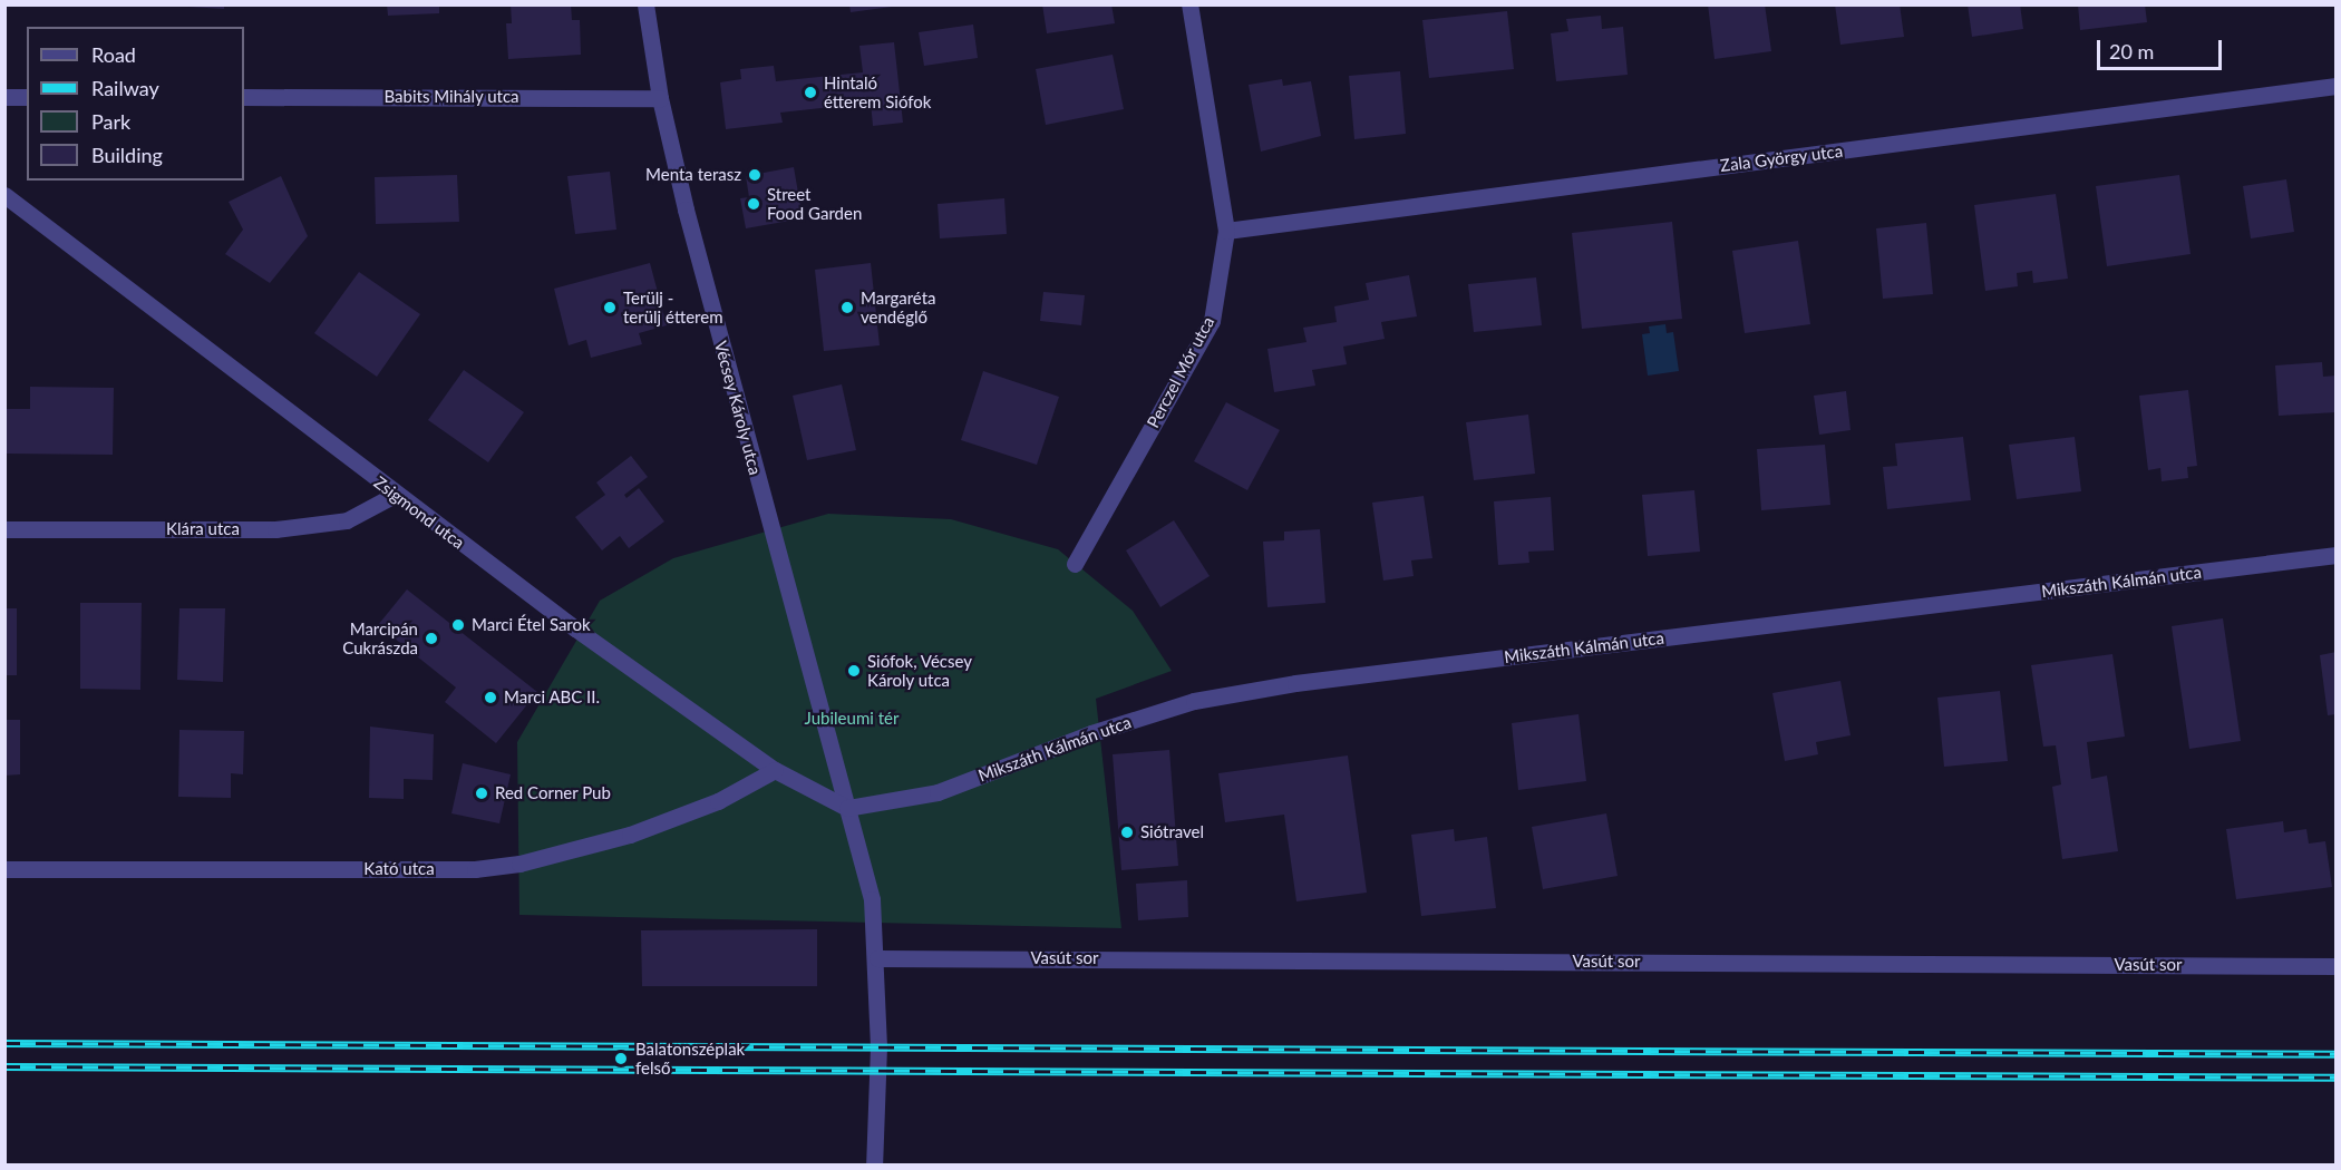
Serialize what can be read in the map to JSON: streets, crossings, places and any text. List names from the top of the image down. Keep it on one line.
{"streets":{"street":["Babits Mihály utca","Zala György utca","Perczel Mór utca","Vécsey Károly utca","Zsigmond utca","Klára utca","Mikszáth Kálmán utca","Kató utca","Vasút sor"]},"crossings":[["Babits Mihály utca","Vécsey Károly utca"],["Zala György utca","Perczel Mór utca"],["Vécsey Károly utca","Zsigmond utca"],["Vécsey Károly utca","Mikszáth Kálmán utca"],["Zsigmond utca","Klára utca"],["Zsigmond utca","Mikszáth Kálmán utca"],["Zsigmond utca","Kató utca"]],"parks":["Jubileumi tér"],"places":["Hintaló étterem Siófok","Menta terasz","Street Food Garden","Terülj - terülj étterem","Margaréta vendéglő","Marci Étel Sarok","Marcipán Cukrászda","Siófok, Vécsey Károly utca","Marci ABC II.","Red Corner Pub","Siótravel","Balatonszéplak felső"],"legend":["Road","Railway","Park","Building"],"scale_bar":"20 m"}
